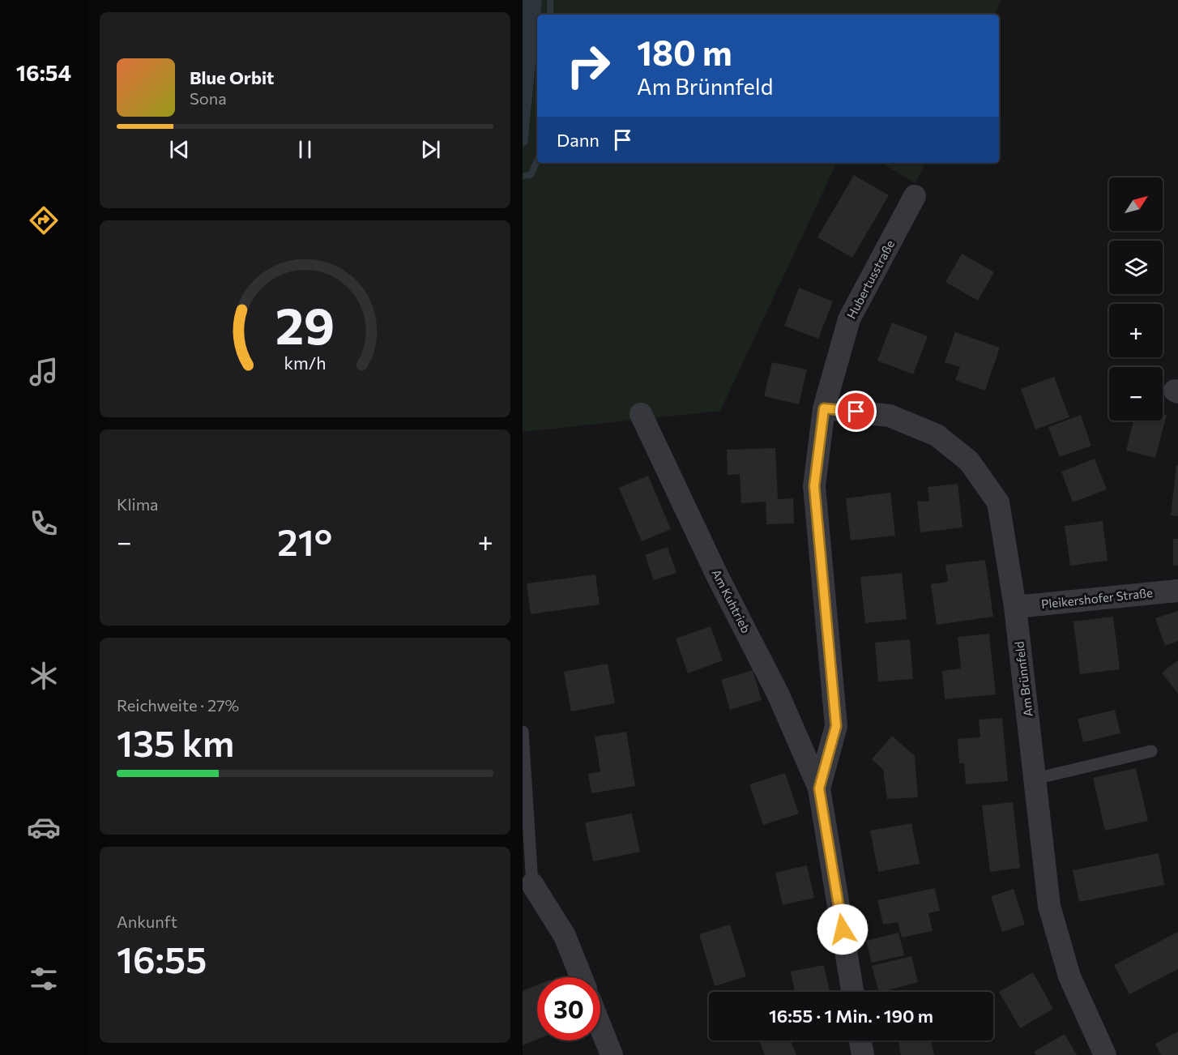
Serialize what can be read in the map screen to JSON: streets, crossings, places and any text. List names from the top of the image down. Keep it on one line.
{"streets":{"street":["Hubertusstraße","Pleikershofer Straße","Am Kuhtrieb","Am Brünnfeld"]},"crossings":[["Hubertusstraße","Am Kuhtrieb"],["Hubertusstraße","Am Brünnfeld"],["Pleikershofer Straße","Am Brünnfeld"]],"north":"top right","page":{"tabs":"16:54","turn":["180 m","Am Brünnfeld"],"song":["Blue Orbit","Sona"],"then":"Dann","map_buttons":["+","−"],"tile":["Klima",["Reichweite · 27%","135 km"],["Ankunft","16:55"]],"heat":["−","21°","+"],"limit":"30","trip":"16:55 · 1 Min. · 190 m","gauge":["29","km/h"]}}
